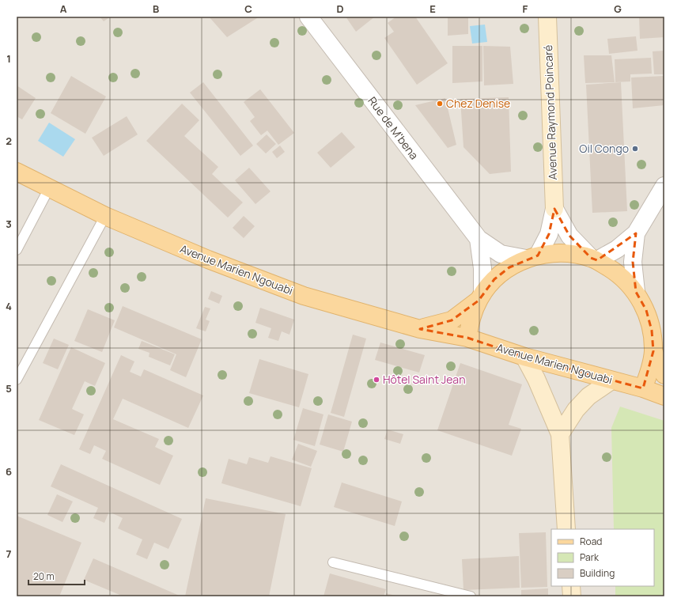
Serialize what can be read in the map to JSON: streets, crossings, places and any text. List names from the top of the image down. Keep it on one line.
{"streets":{"main road":["Avenue Marien Ngouabi"],"street":["Avenue Raymond Poincaré","Rue de M'bena"]},"places":["Chez Denise","Oil Congo","Hôtel Saint Jean"],"legend":["Road","Park","Building"],"scale_bar":"20 m","grid":{"columns":["A","B","C","D","E","F","G"],"rows":["1","2","3","4","5","6","7"]}}
